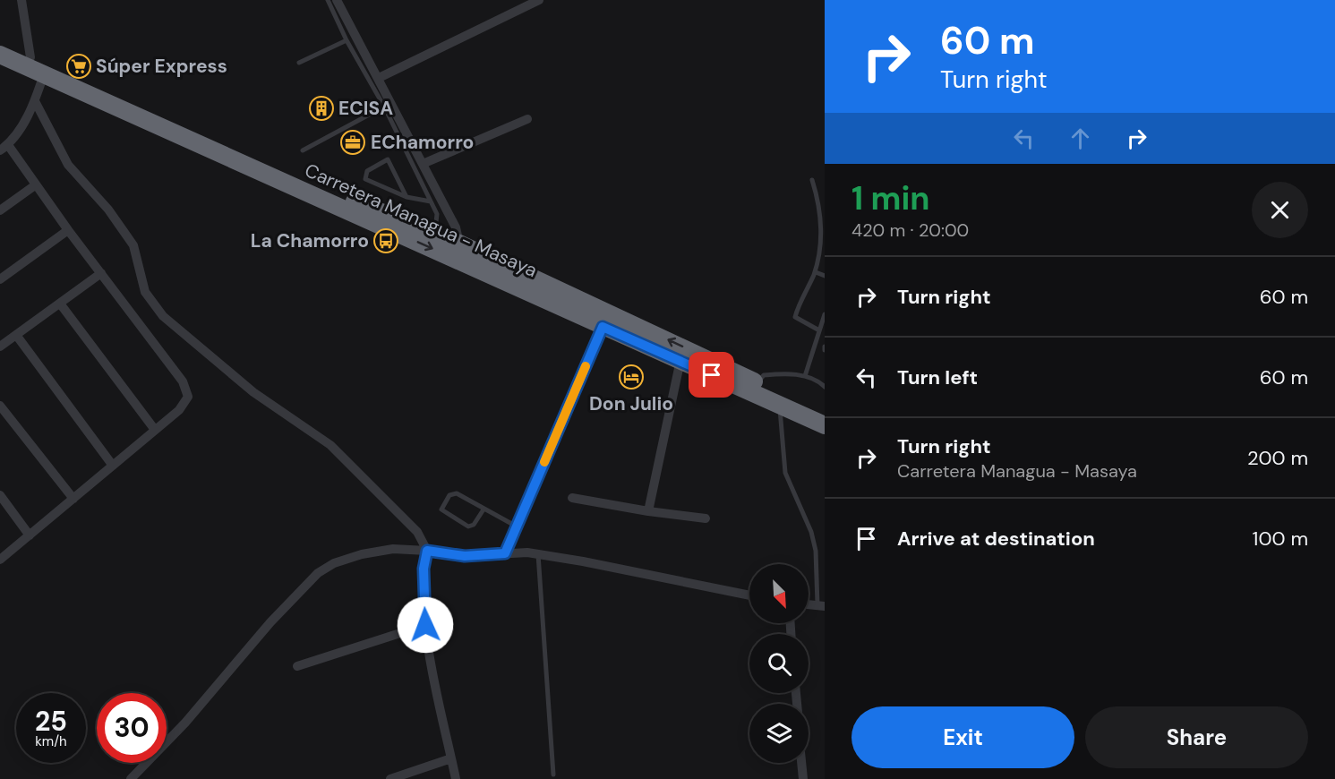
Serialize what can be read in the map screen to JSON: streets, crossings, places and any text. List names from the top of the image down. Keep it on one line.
{"streets":{"highway":["Carretera Managua - Masaya"]},"places":{"supermarket":["Súper Express"],"building":["ECISA"],"office":["EChamorro"],"bus stop":["La Chamorro"],"hotel":["Don Julio"]},"north":"bottom right","page":{"turn":["60 m","Turn right"],"heading":["1 min","420 m · 20:00"],"list":[{"name":"Turn right","value":"60 m"},{"name":"Turn left","value":"60 m"},{"name":"Turn right","note":"Carretera Managua - Masaya","value":"200 m"},{"name":"Arrive at destination","value":"100 m"}],"speed":"25 km/h","limit":"30","buttons":["Exit","Share"]}}
